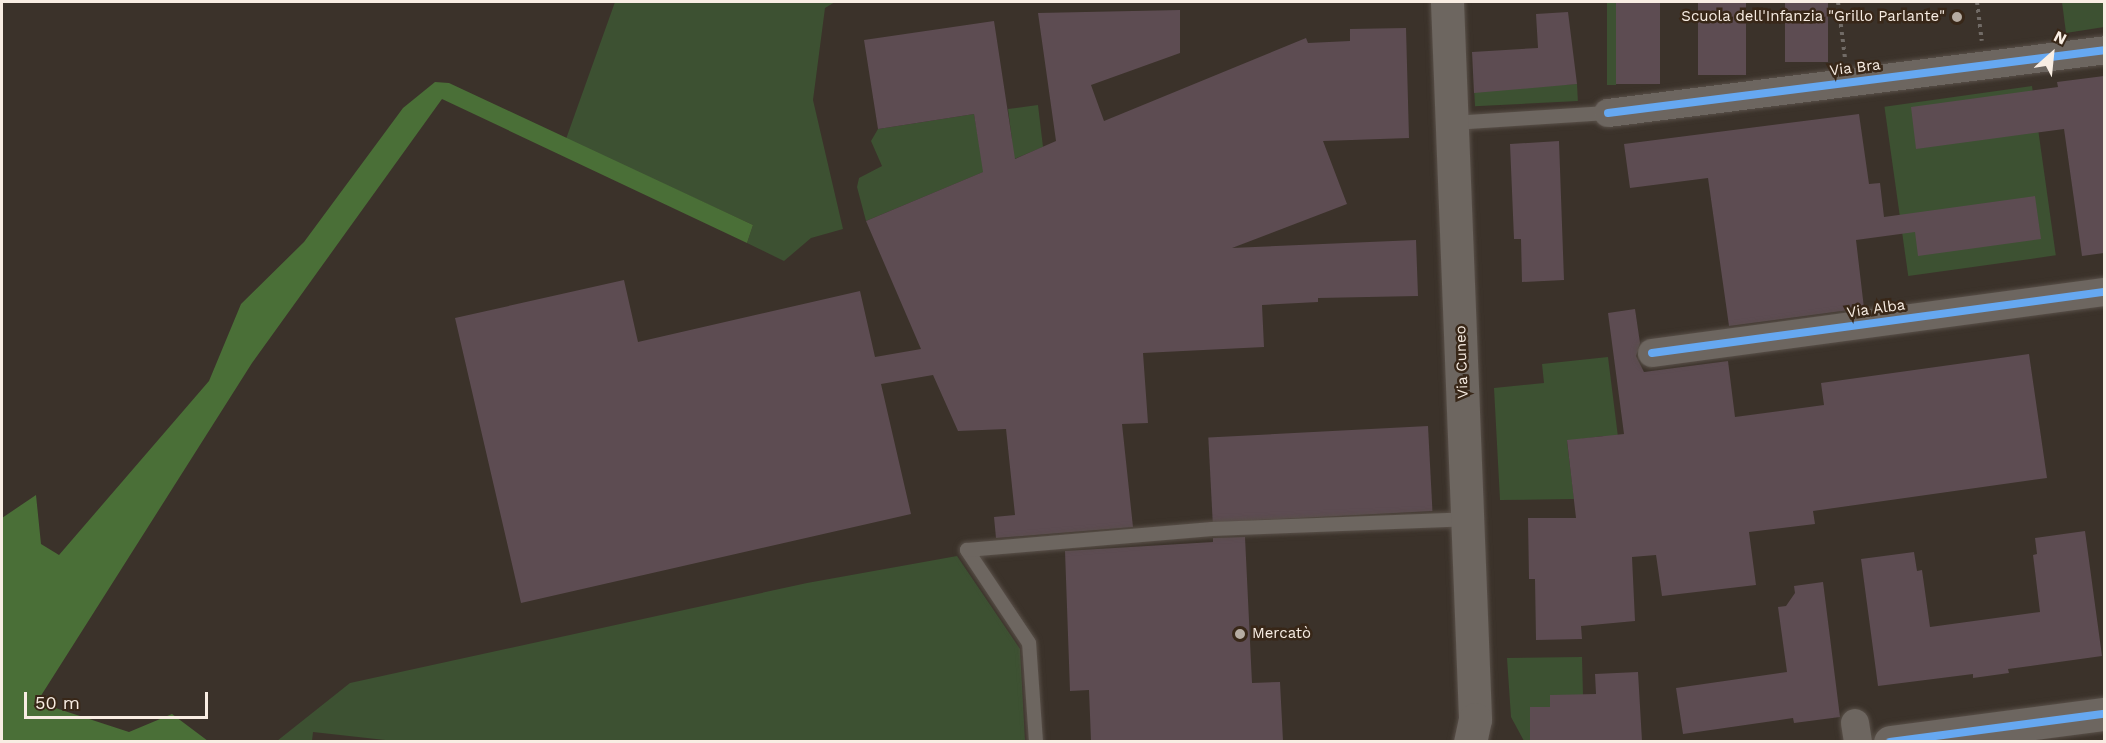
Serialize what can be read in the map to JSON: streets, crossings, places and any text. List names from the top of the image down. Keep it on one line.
{"streets":{"main road":["Via Cuneo"],"street":["Via Bra","Via Alba"]},"places":["Scuola dell'Infanzia \"Grillo Parlante\"","Mercatò"],"scale_bar":"50 m","north":"top right"}
